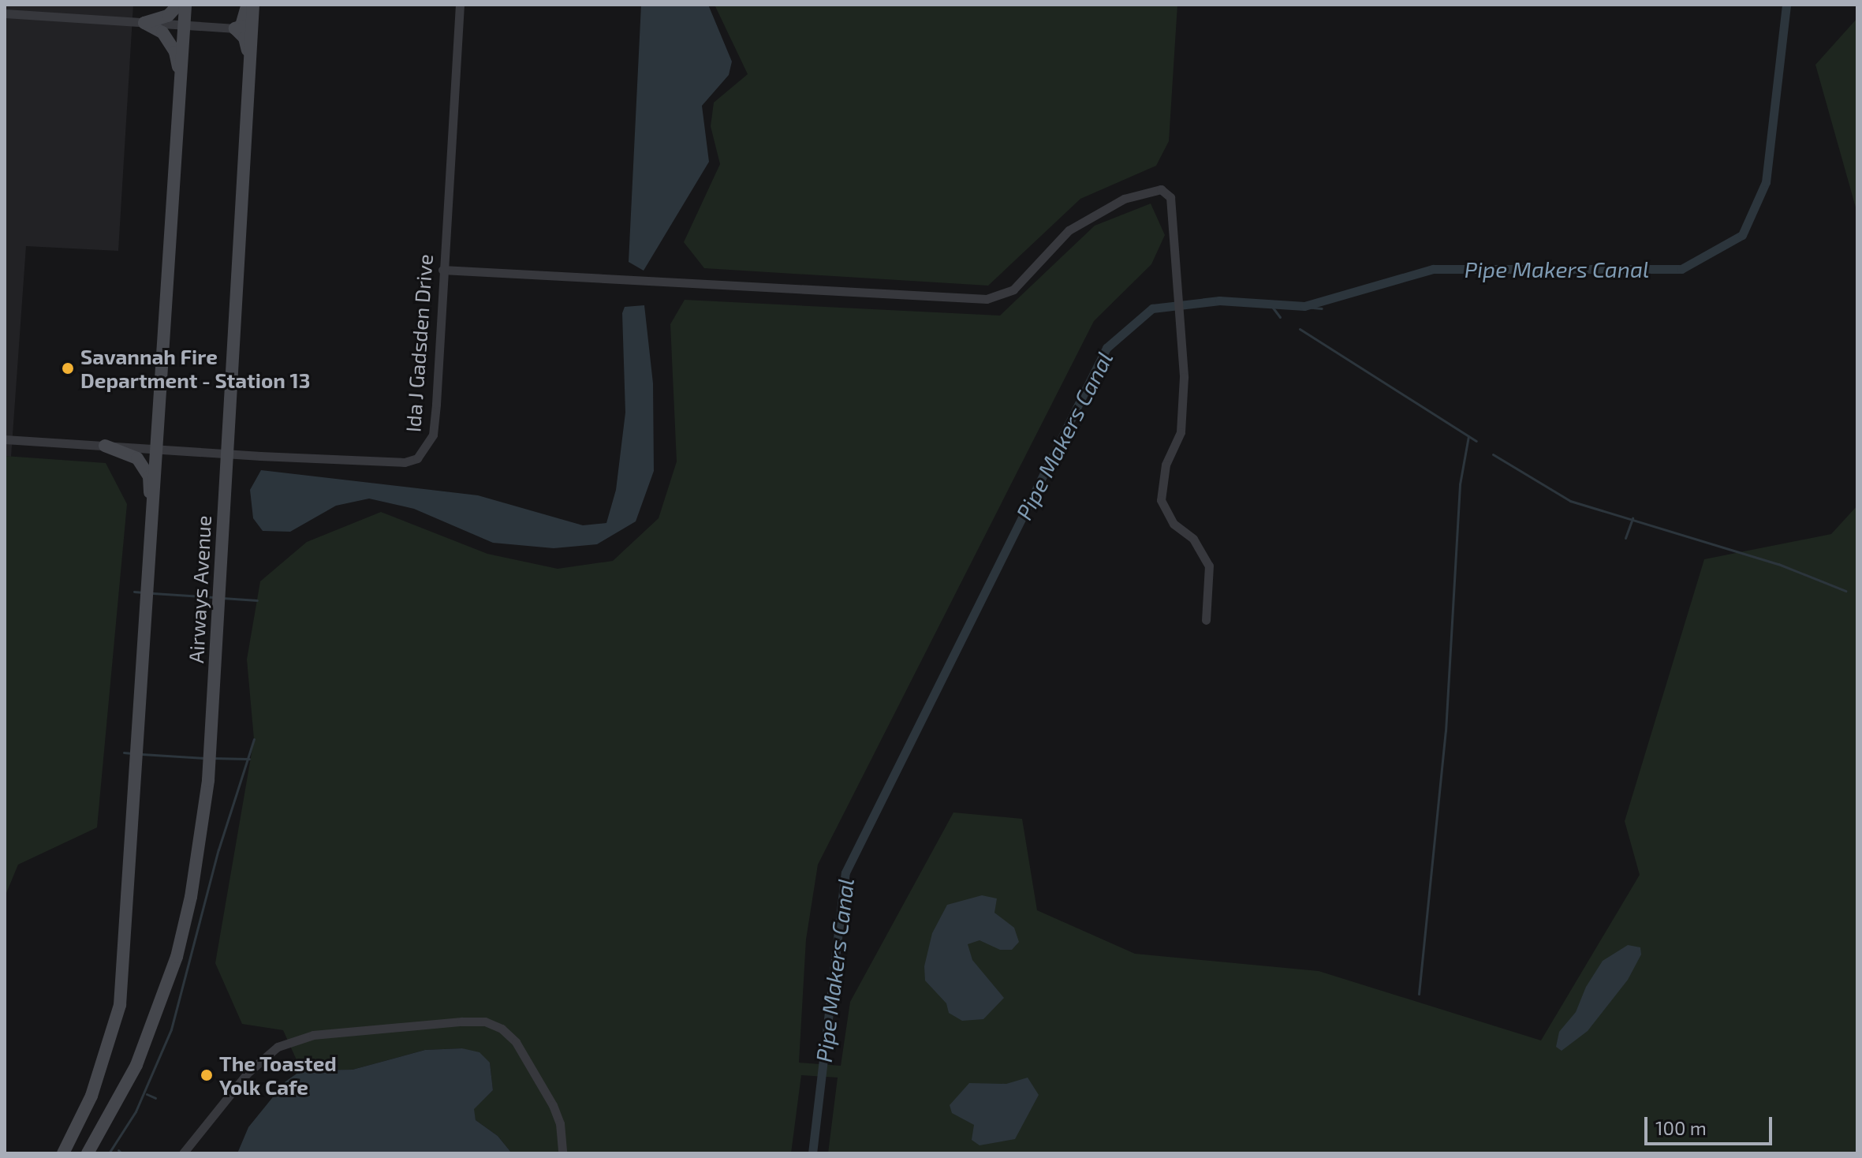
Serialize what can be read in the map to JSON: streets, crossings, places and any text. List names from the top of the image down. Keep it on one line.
{"streets":{"main road":["Airways Avenue"],"street":["Ida J Gadsden Drive"]},"crossings":[["Ida J Gadsden Drive","Airways Avenue"]],"water":["Pipe Makers Canal"],"places":["Savannah Fire Department - Station 13","The Toasted Yolk Cafe"],"scale_bar":"100 m"}
